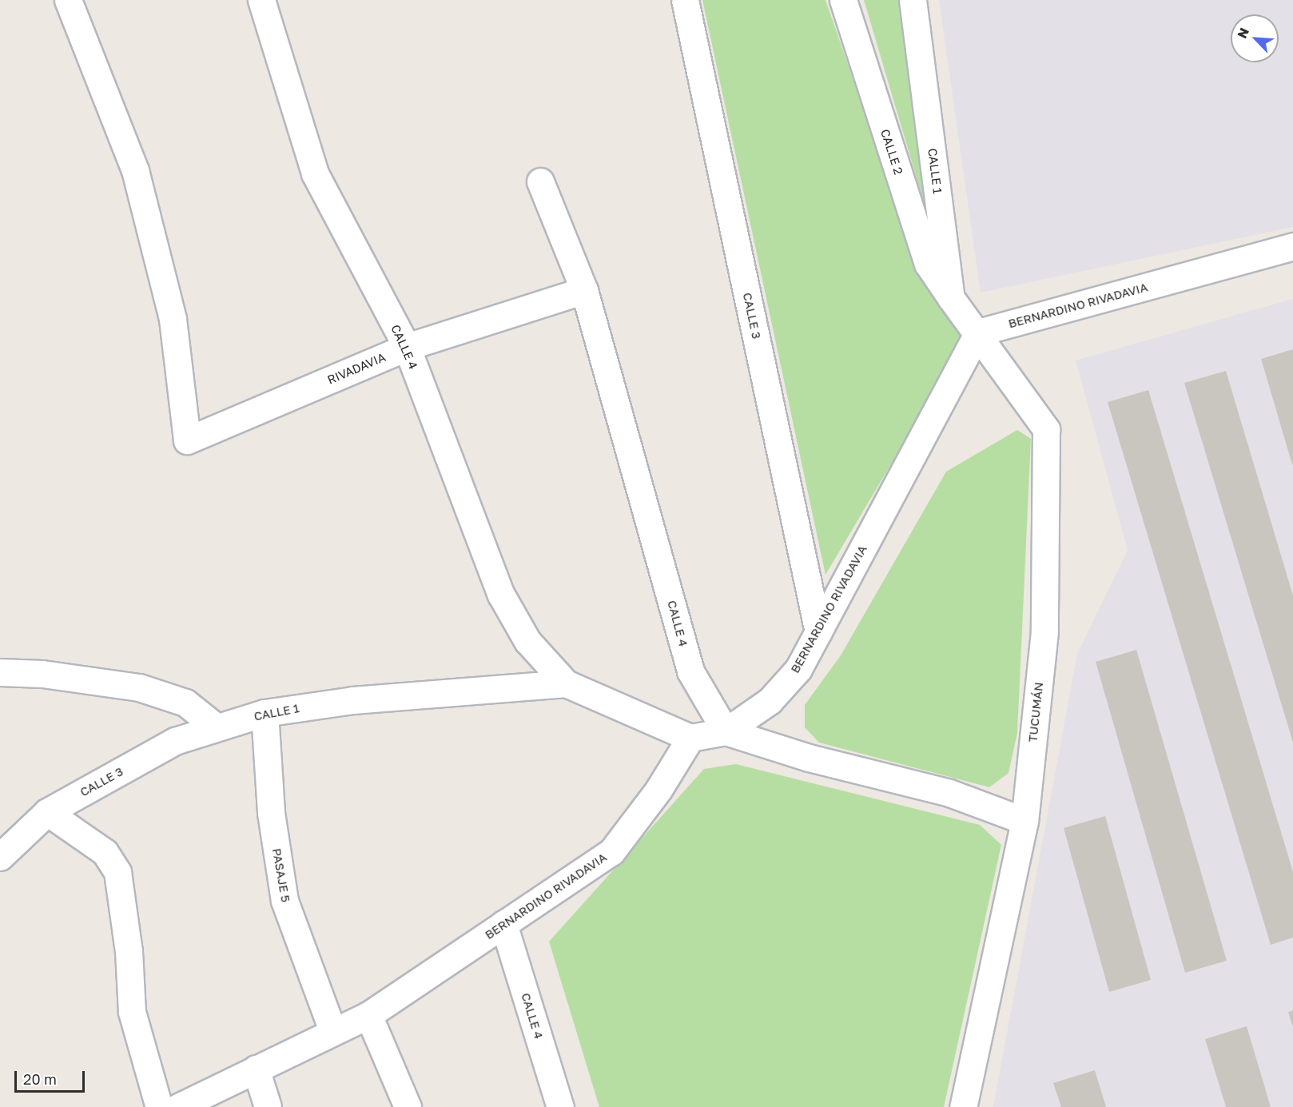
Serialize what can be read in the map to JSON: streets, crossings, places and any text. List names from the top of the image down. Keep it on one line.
{"streets":{"street":["CALLE 2","CALLE 1","BERNARDINO RIVADAVIA","CALLE 3","CALLE 4","RIVADAVIA","TUCUMÁN","PASAJE 5"]},"crossings":[["CALLE 2","CALLE 1"],["CALLE 1","CALLE 3"],["CALLE 1","CALLE 4"],["CALLE 1","PASAJE 5"],["BERNARDINO RIVADAVIA","CALLE 3"],["BERNARDINO RIVADAVIA","CALLE 4"],["BERNARDINO RIVADAVIA","TUCUMÁN"],["BERNARDINO RIVADAVIA","PASAJE 5"],["CALLE 4","RIVADAVIA"]],"scale_bar":"20 m","north":"top left"}
